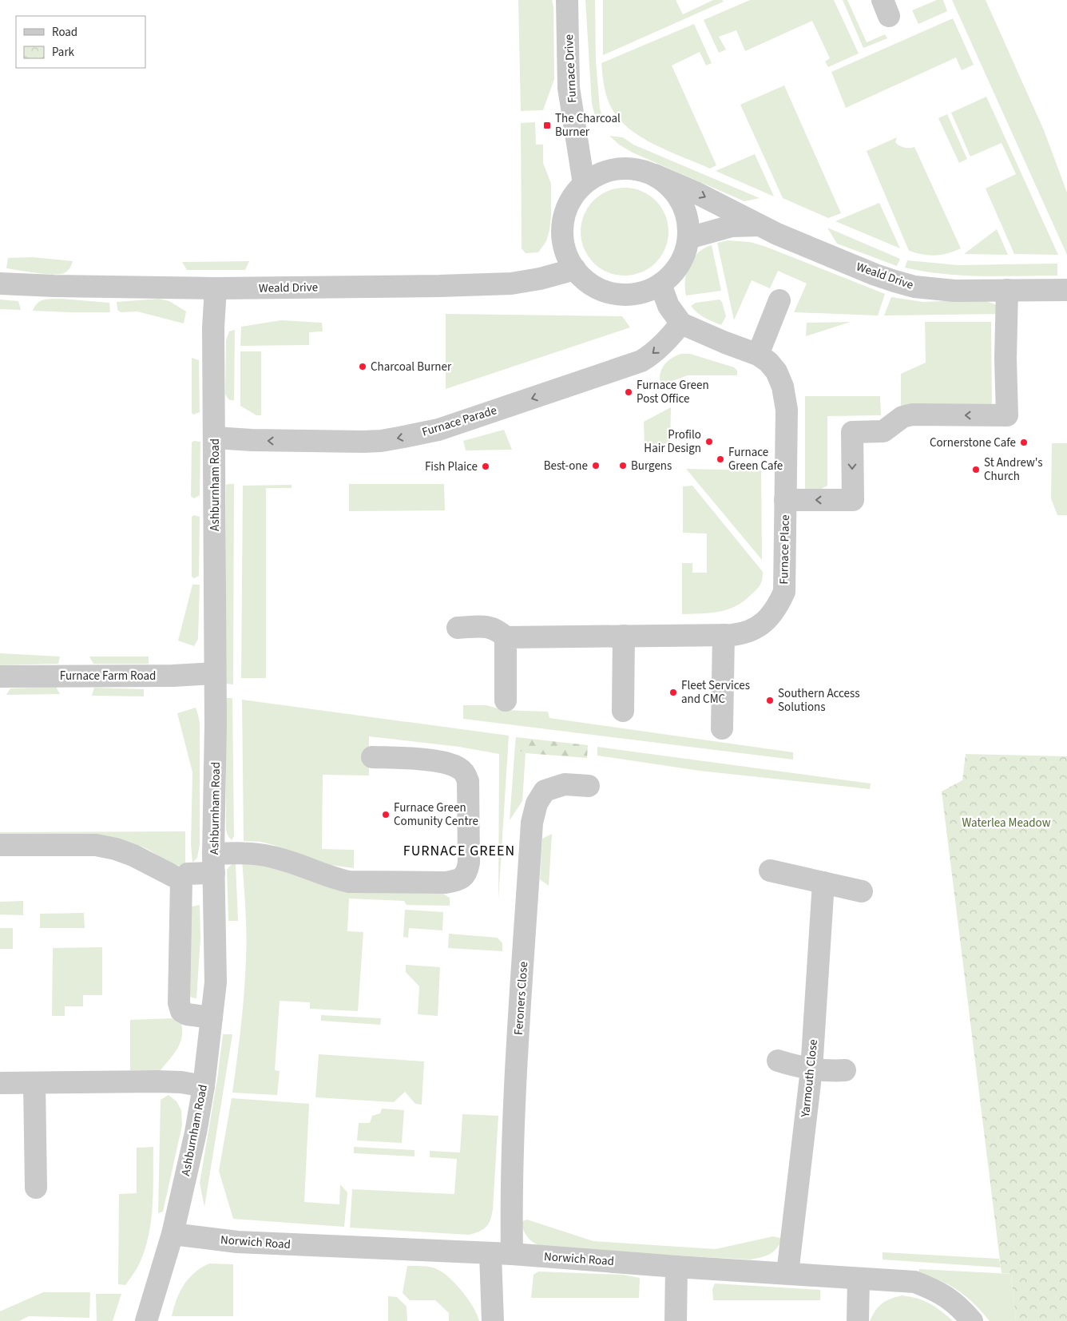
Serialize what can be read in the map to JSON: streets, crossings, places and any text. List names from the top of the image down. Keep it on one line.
{"streets":{"street":["Furnace Drive","Weald Drive","Furnace Parade","Ashburnham Road","Furnace Place","Furnace Farm Road","Feroners Close","Yarmouth Close","Norwich Road"]},"crossings":[["Furnace Drive","Weald Drive"],["Furnace Drive","Furnace Place"],["Weald Drive","Ashburnham Road"],["Weald Drive","Furnace Place"],["Furnace Parade","Ashburnham Road"],["Furnace Parade","Furnace Place"],["Ashburnham Road","Furnace Farm Road"],["Ashburnham Road","Norwich Road"],["Feroners Close","Norwich Road"],["Yarmouth Close","Norwich Road"]],"one_way":["Furnace Parade"],"districts":["FURNACE GREEN"],"parks":["Waterlea Meadow"],"places":{"transit":["The Charcoal Burner"],"other":["Charcoal Burner","Furnace Green Post Office","Profilo Hair Design","Cornerstone Cafe","Furnace Green Cafe","Best-one","Burgens","Fish Plaice","St Andrew's Church","Fleet Services and CMC","Southern Access Solutions","Furnace Green Comunity Centre"]},"legend":["Road","Park"]}
